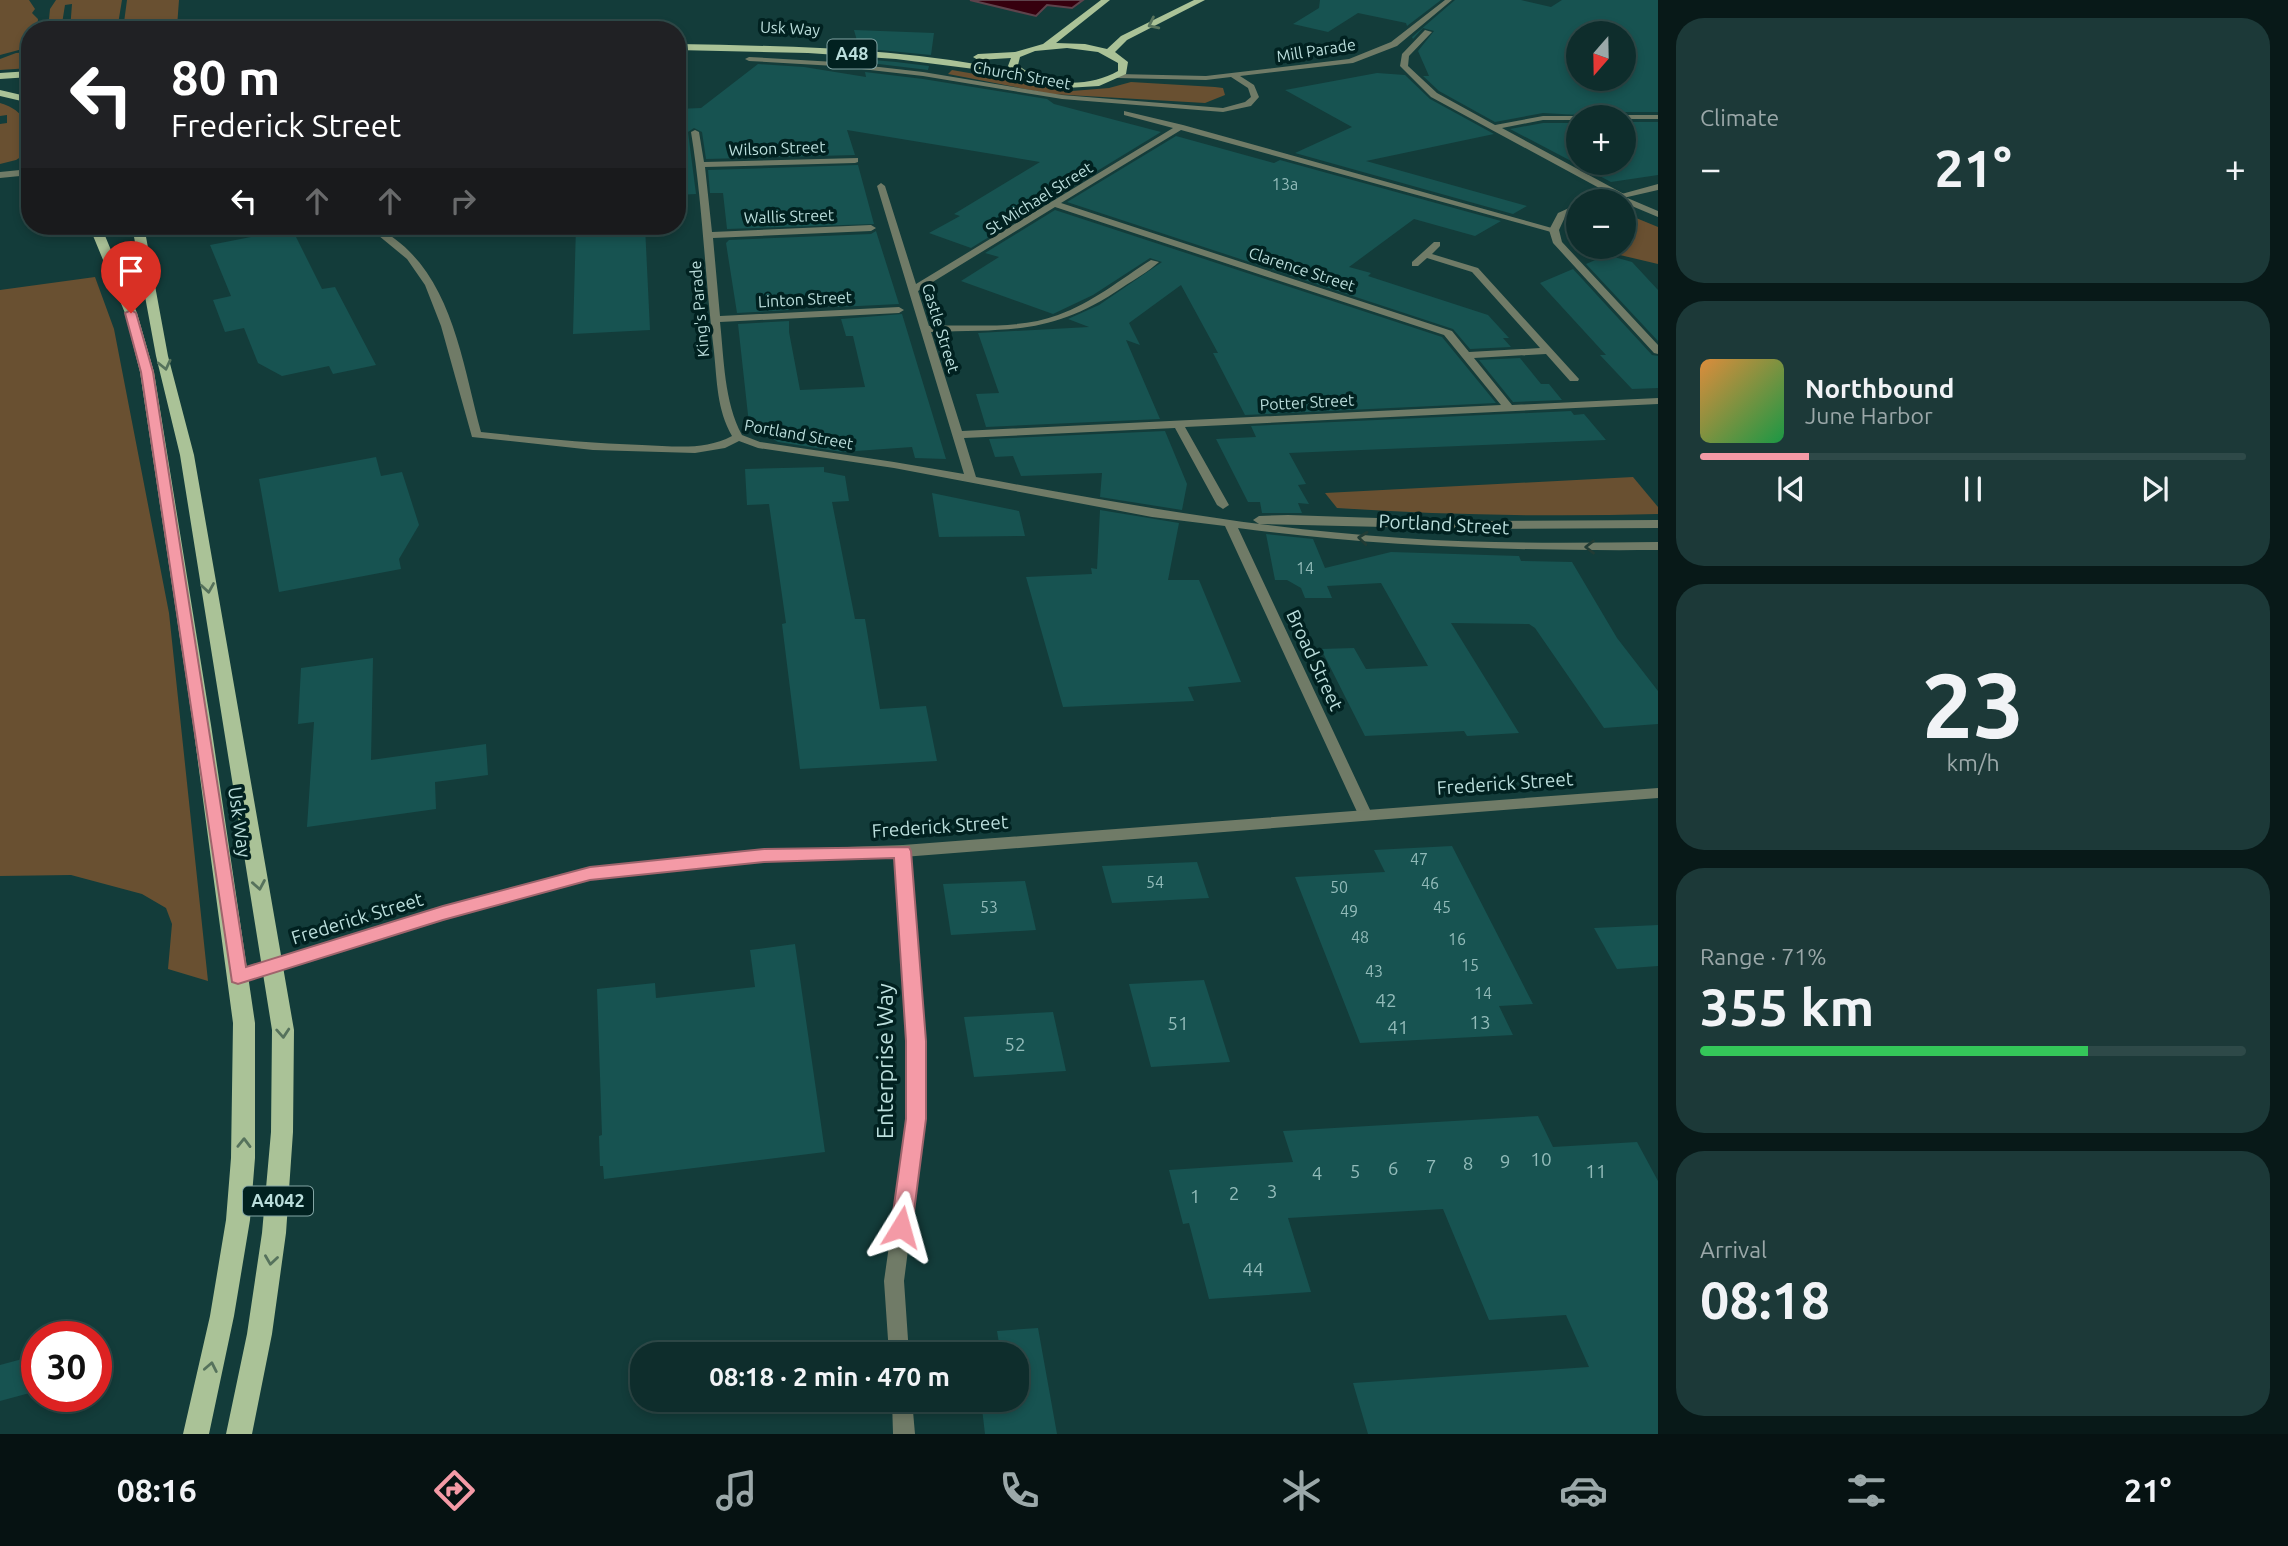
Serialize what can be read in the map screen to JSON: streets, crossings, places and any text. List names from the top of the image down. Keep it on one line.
{"streets":{"main road":["Usk Way","A48","A4042"],"street":["Mill Parade","Church Street","Wilson Street","St Michael Street","Wallis Street","Clarence Street","Linton Street","King's Parade","Castle Street","Potter Street","Portland Street","Broad Street","Frederick Street","Enterprise Way"]},"crossings":[["Usk Way","A48"],["Usk Way","Frederick Street"],["Mill Parade","A48"],["Mill Parade","Church Street"],["Wilson Street","King's Parade"],["St Michael Street","Clarence Street"],["St Michael Street","Castle Street"],["Wallis Street","King's Parade"],["Clarence Street","Potter Street"],["Linton Street","King's Parade"],["King's Parade","Portland Street"],["Castle Street","Potter Street"],["Castle Street","Portland Street"],["Portland Street","Broad Street"],["Broad Street","Frederick Street"],["Frederick Street","Enterprise Way"]],"house_numbers":["13a","14","47","54","46","50","53","45","49","48","16","15","43","14","42","13","51","41","52","10","9","8","7","6","5","11","4","3","2","1","44"],"north":"bottom","page":{"tile":["Climate",["23","km/h"],["Range · 71%","355 km"],["Arrival","08:18"]],"map_buttons":["+","−"],"turn":["80 m","Frederick Street"],"heat":["−","21°","+"],"song":["Northbound","June Harbor"],"limit":"30","trip":"08:18 · 2 min · 470 m","tabs":["08:16","21°"]}}
